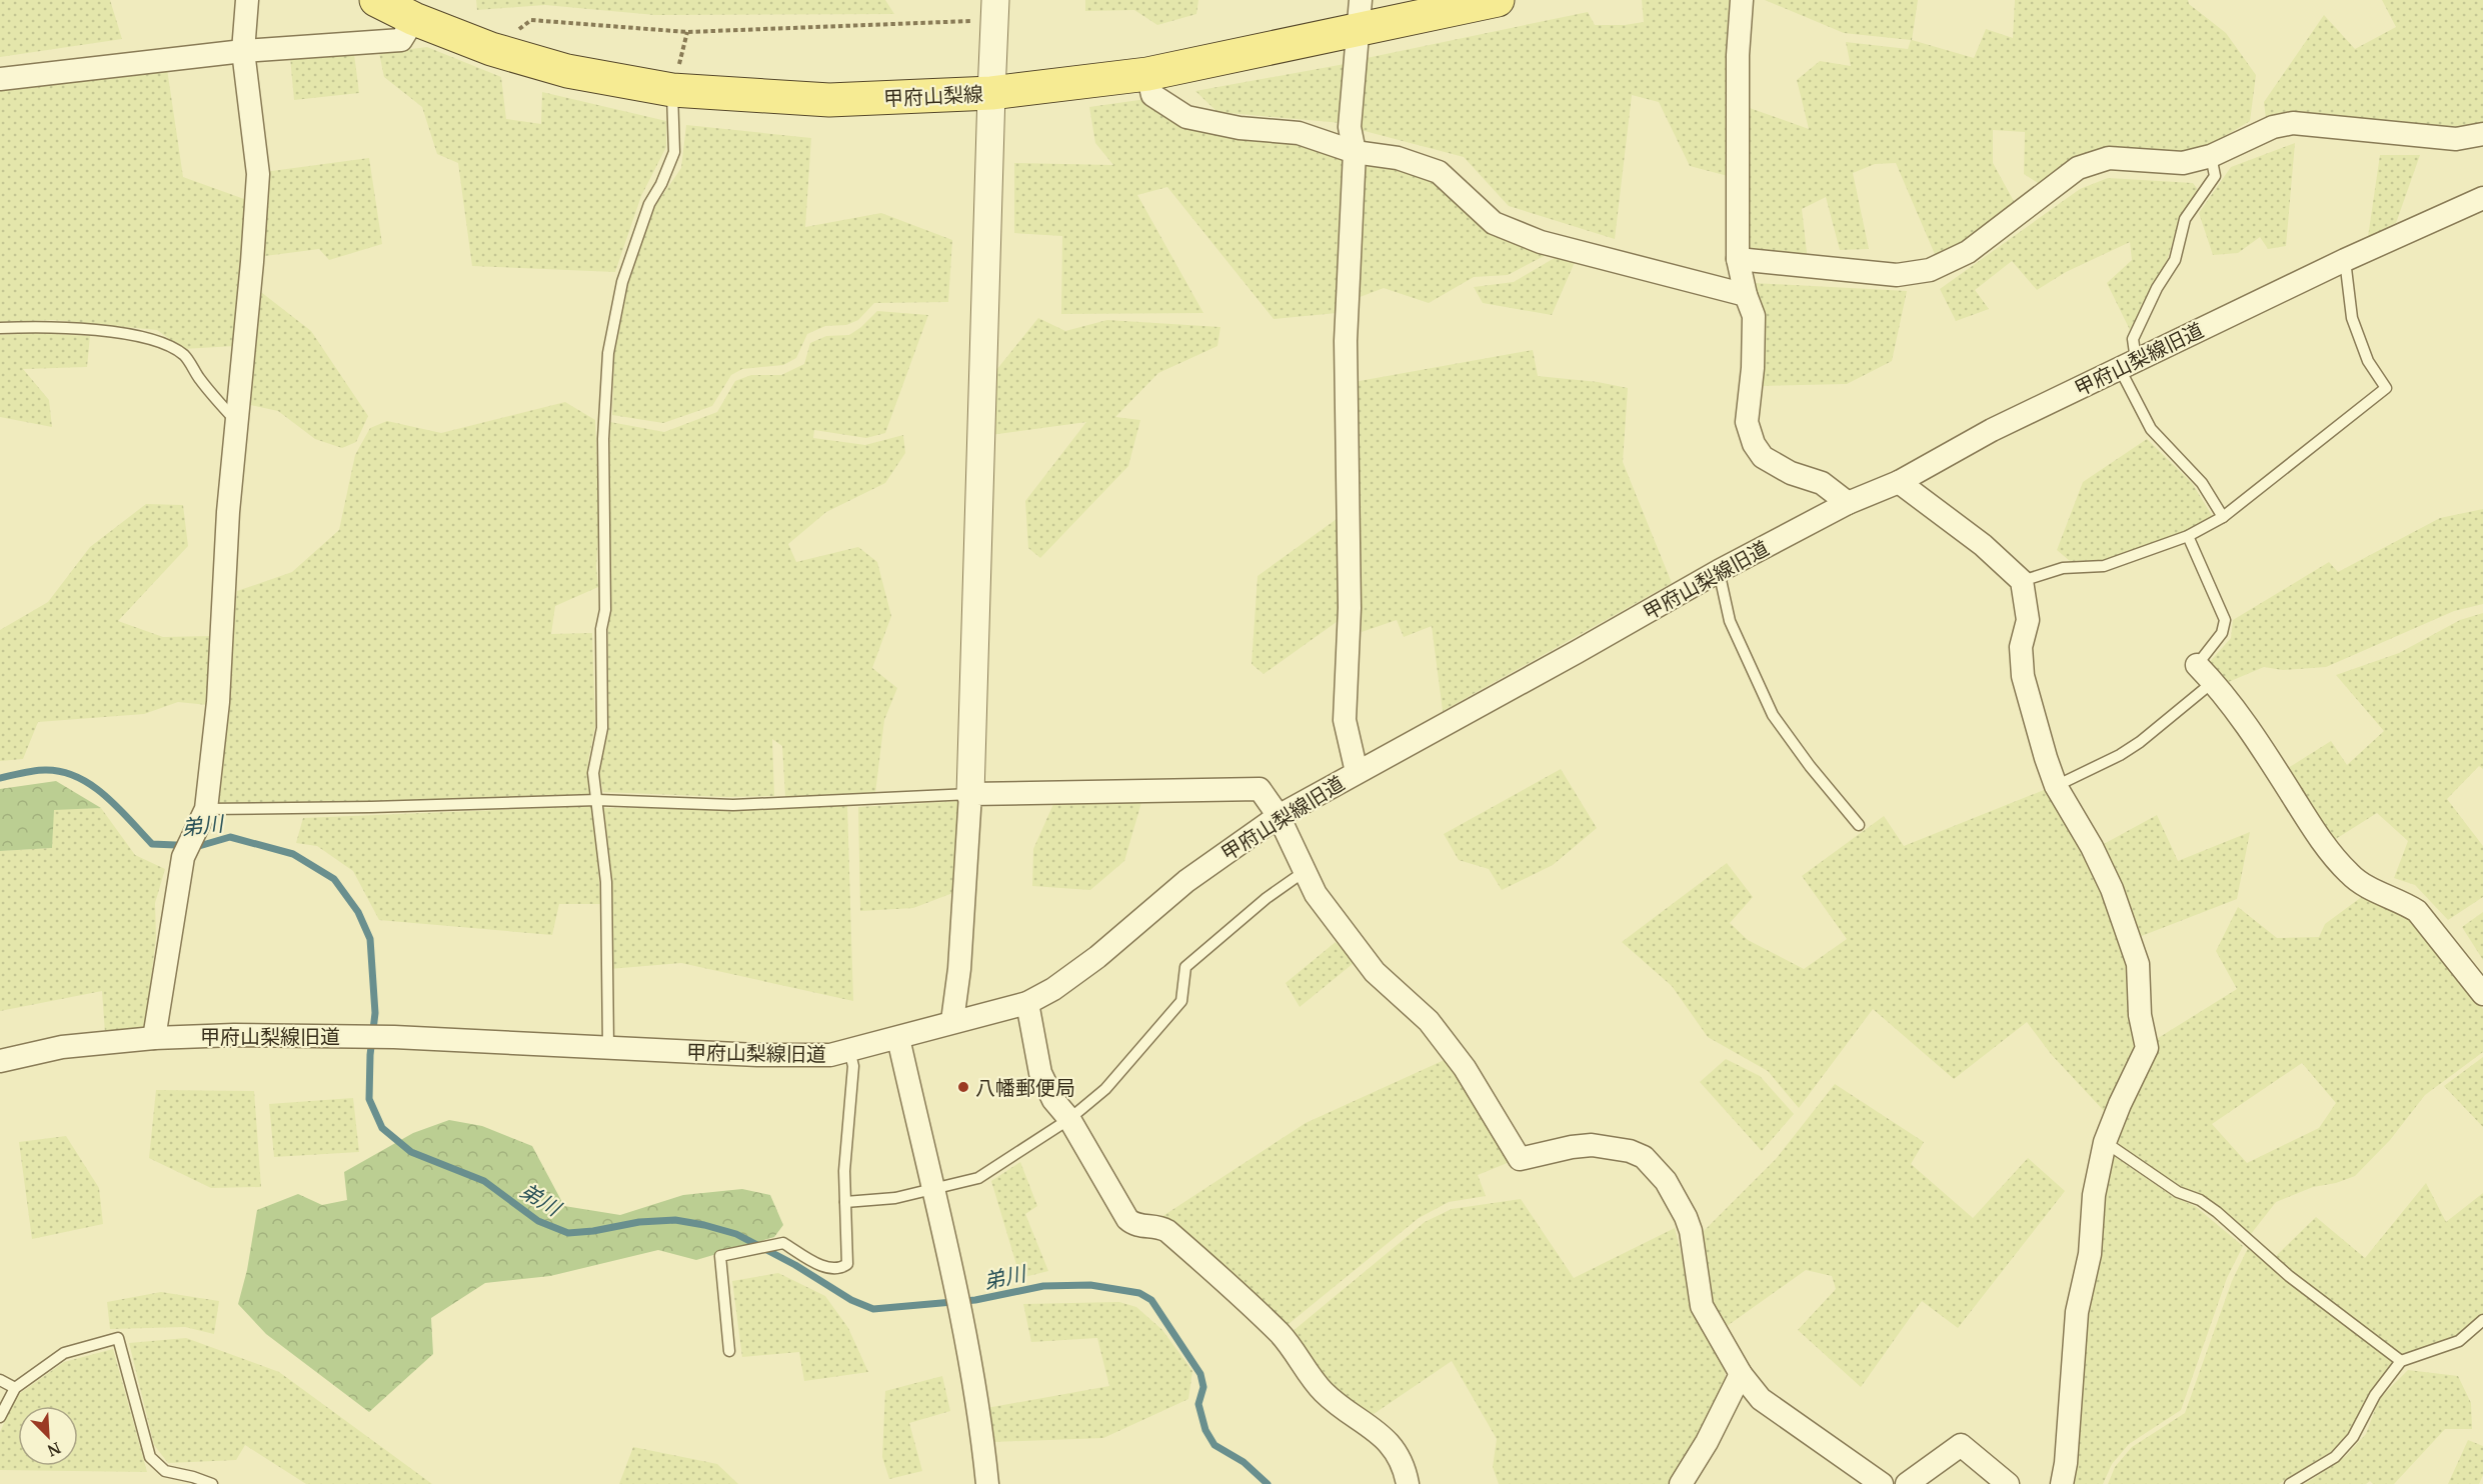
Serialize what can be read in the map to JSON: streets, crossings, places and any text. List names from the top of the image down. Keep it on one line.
{"streets":{"main road":["甲府山梨線"],"street":["甲府山梨線旧道"]},"water":["弟川"],"places":["八幡郵便局"],"north":"bottom right"}
